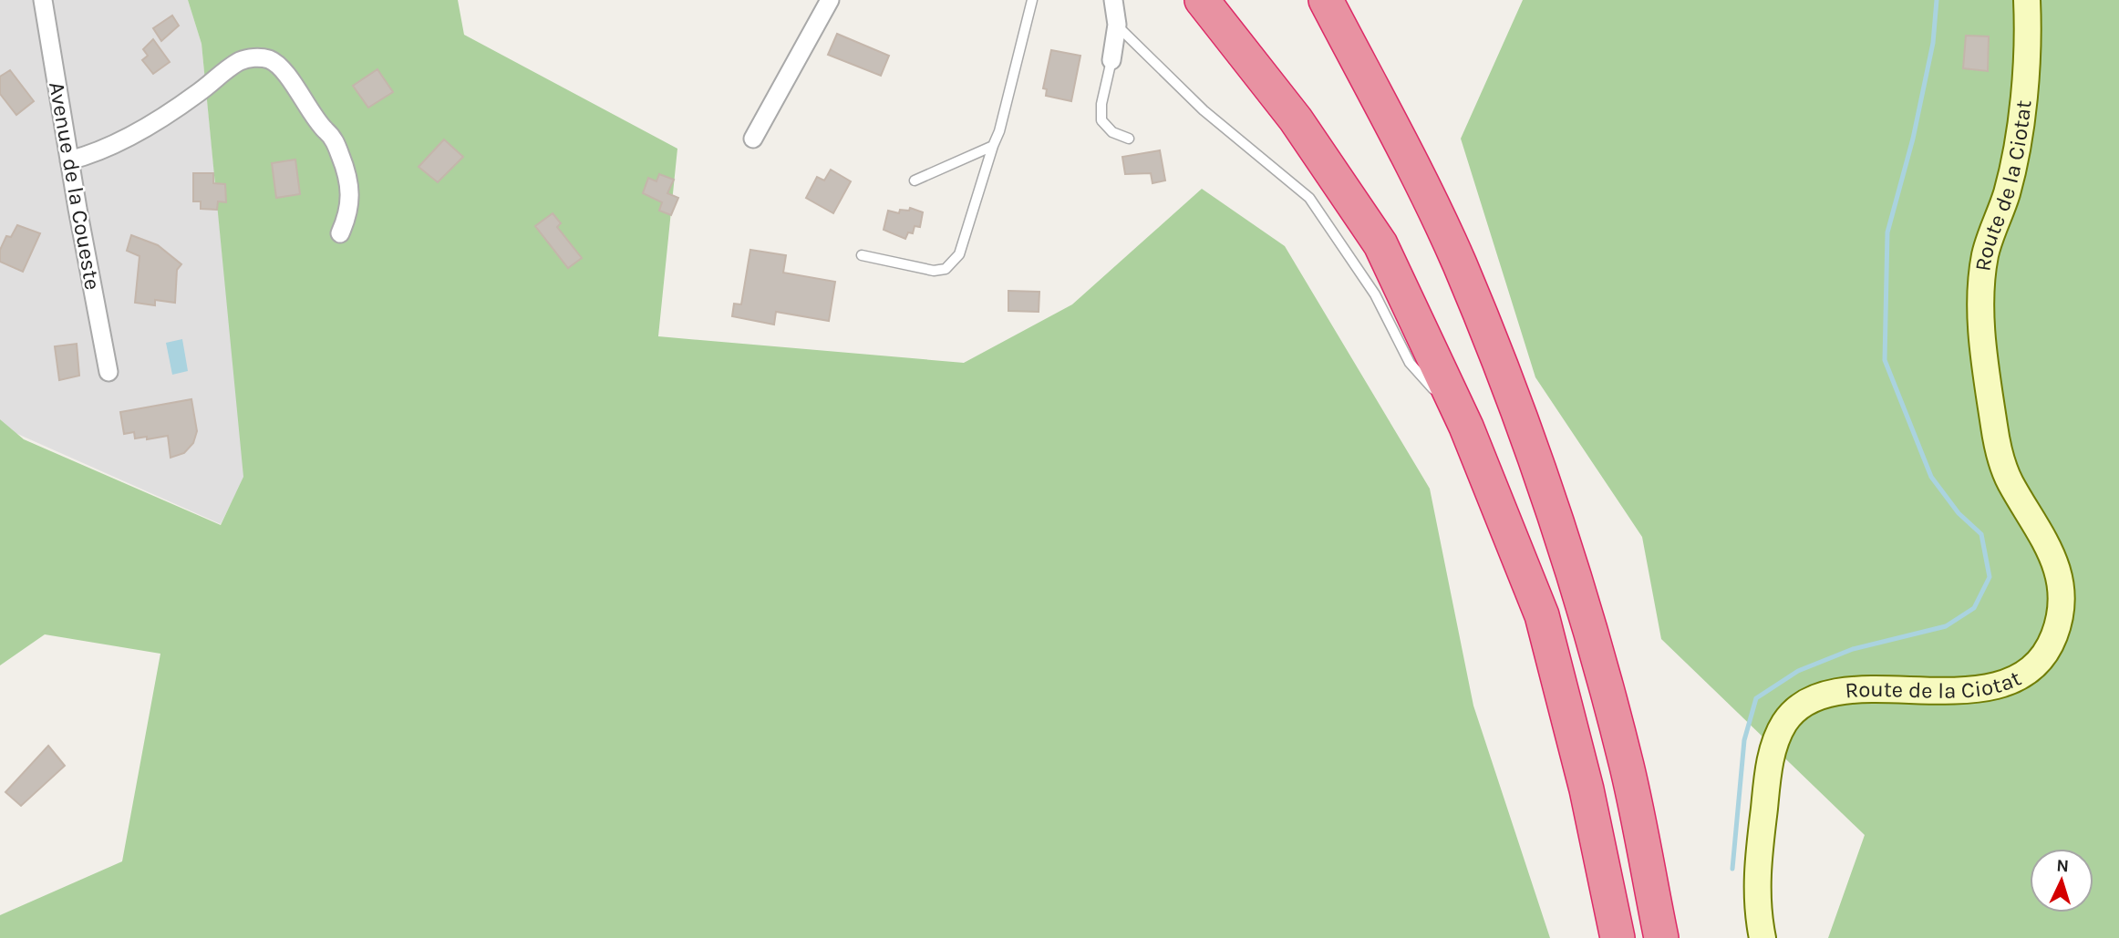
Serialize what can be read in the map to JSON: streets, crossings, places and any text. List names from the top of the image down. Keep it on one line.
{"streets":{"main road":["Route de la Ciotat"],"street":["Avenue de la Coueste"]},"north":"top"}
